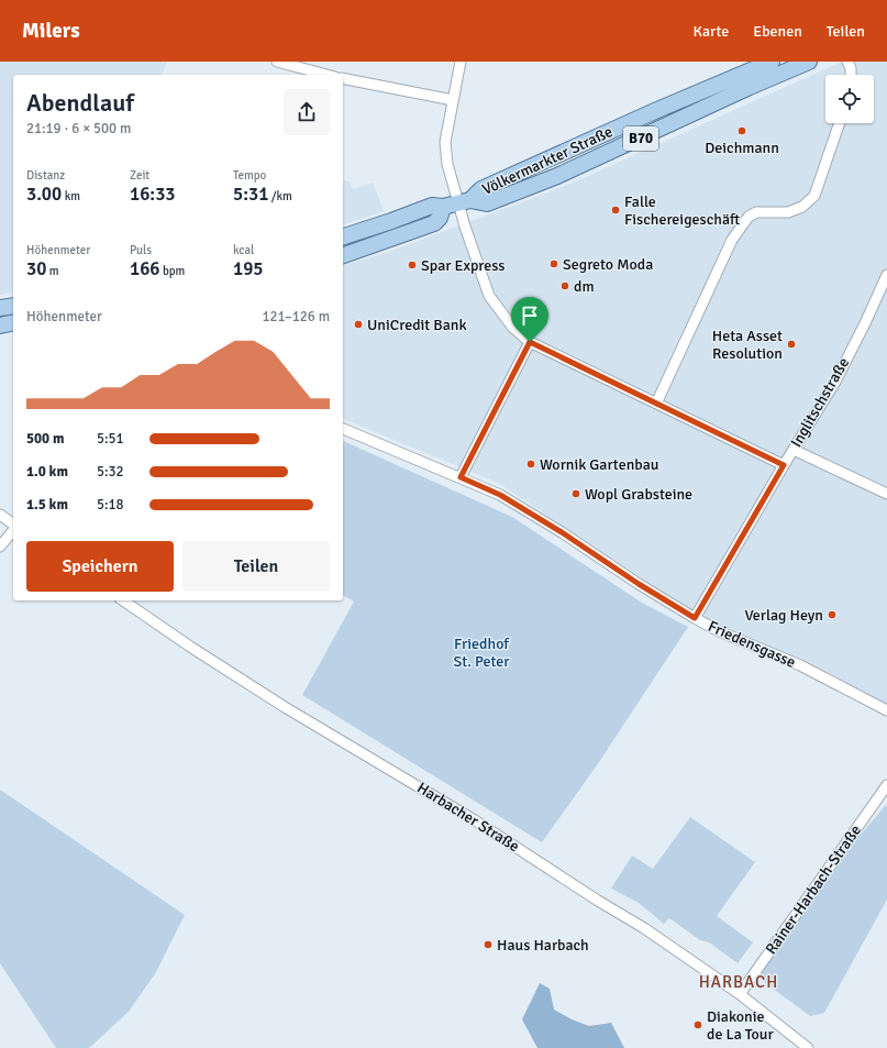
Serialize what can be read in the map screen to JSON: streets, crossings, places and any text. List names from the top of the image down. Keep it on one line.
{"streets":{"main road":["B70","Völkermarkter Straße"],"street":["Inglitschstraße","Friedensgasse","Harbacher Straße","Rainer-Harbach-Straße"]},"crossings":[["Inglitschstraße","Friedensgasse"],["Harbacher Straße","Rainer-Harbach-Straße"]],"districts":["HARBACH"],"parks":["Friedhof St. Peter"],"places":["Deichmann","Falle Fischereigeschäft","Segreto Moda","Spar Express","dm","UniCredit Bank","Heta Asset Resolution","Wornik Gartenbau","Wopl Grabsteine","Verlag Heyn","Haus Harbach","Diakonie de La Tour"],"page":{"header":"Milers","nav":["Karte","Ebenen","Teilen"],"heading":["Abendlauf","21:19 · 6 × 500 m"],"stats":[["Distanz","3.00 km"],["Zeit","16:33"],["Tempo","5:31 /km"],["Höhenmeter","30 m"],["Puls","166 bpm"],["kcal","195"]],"chart":["Höhenmeter","121–126 m"],"list":[{"name":"500 m","note":"5:51"},{"name":"1.0 km","note":"5:32"},{"name":"1.5 km","note":"5:18"}],"buttons":["Speichern","Teilen"]}}
